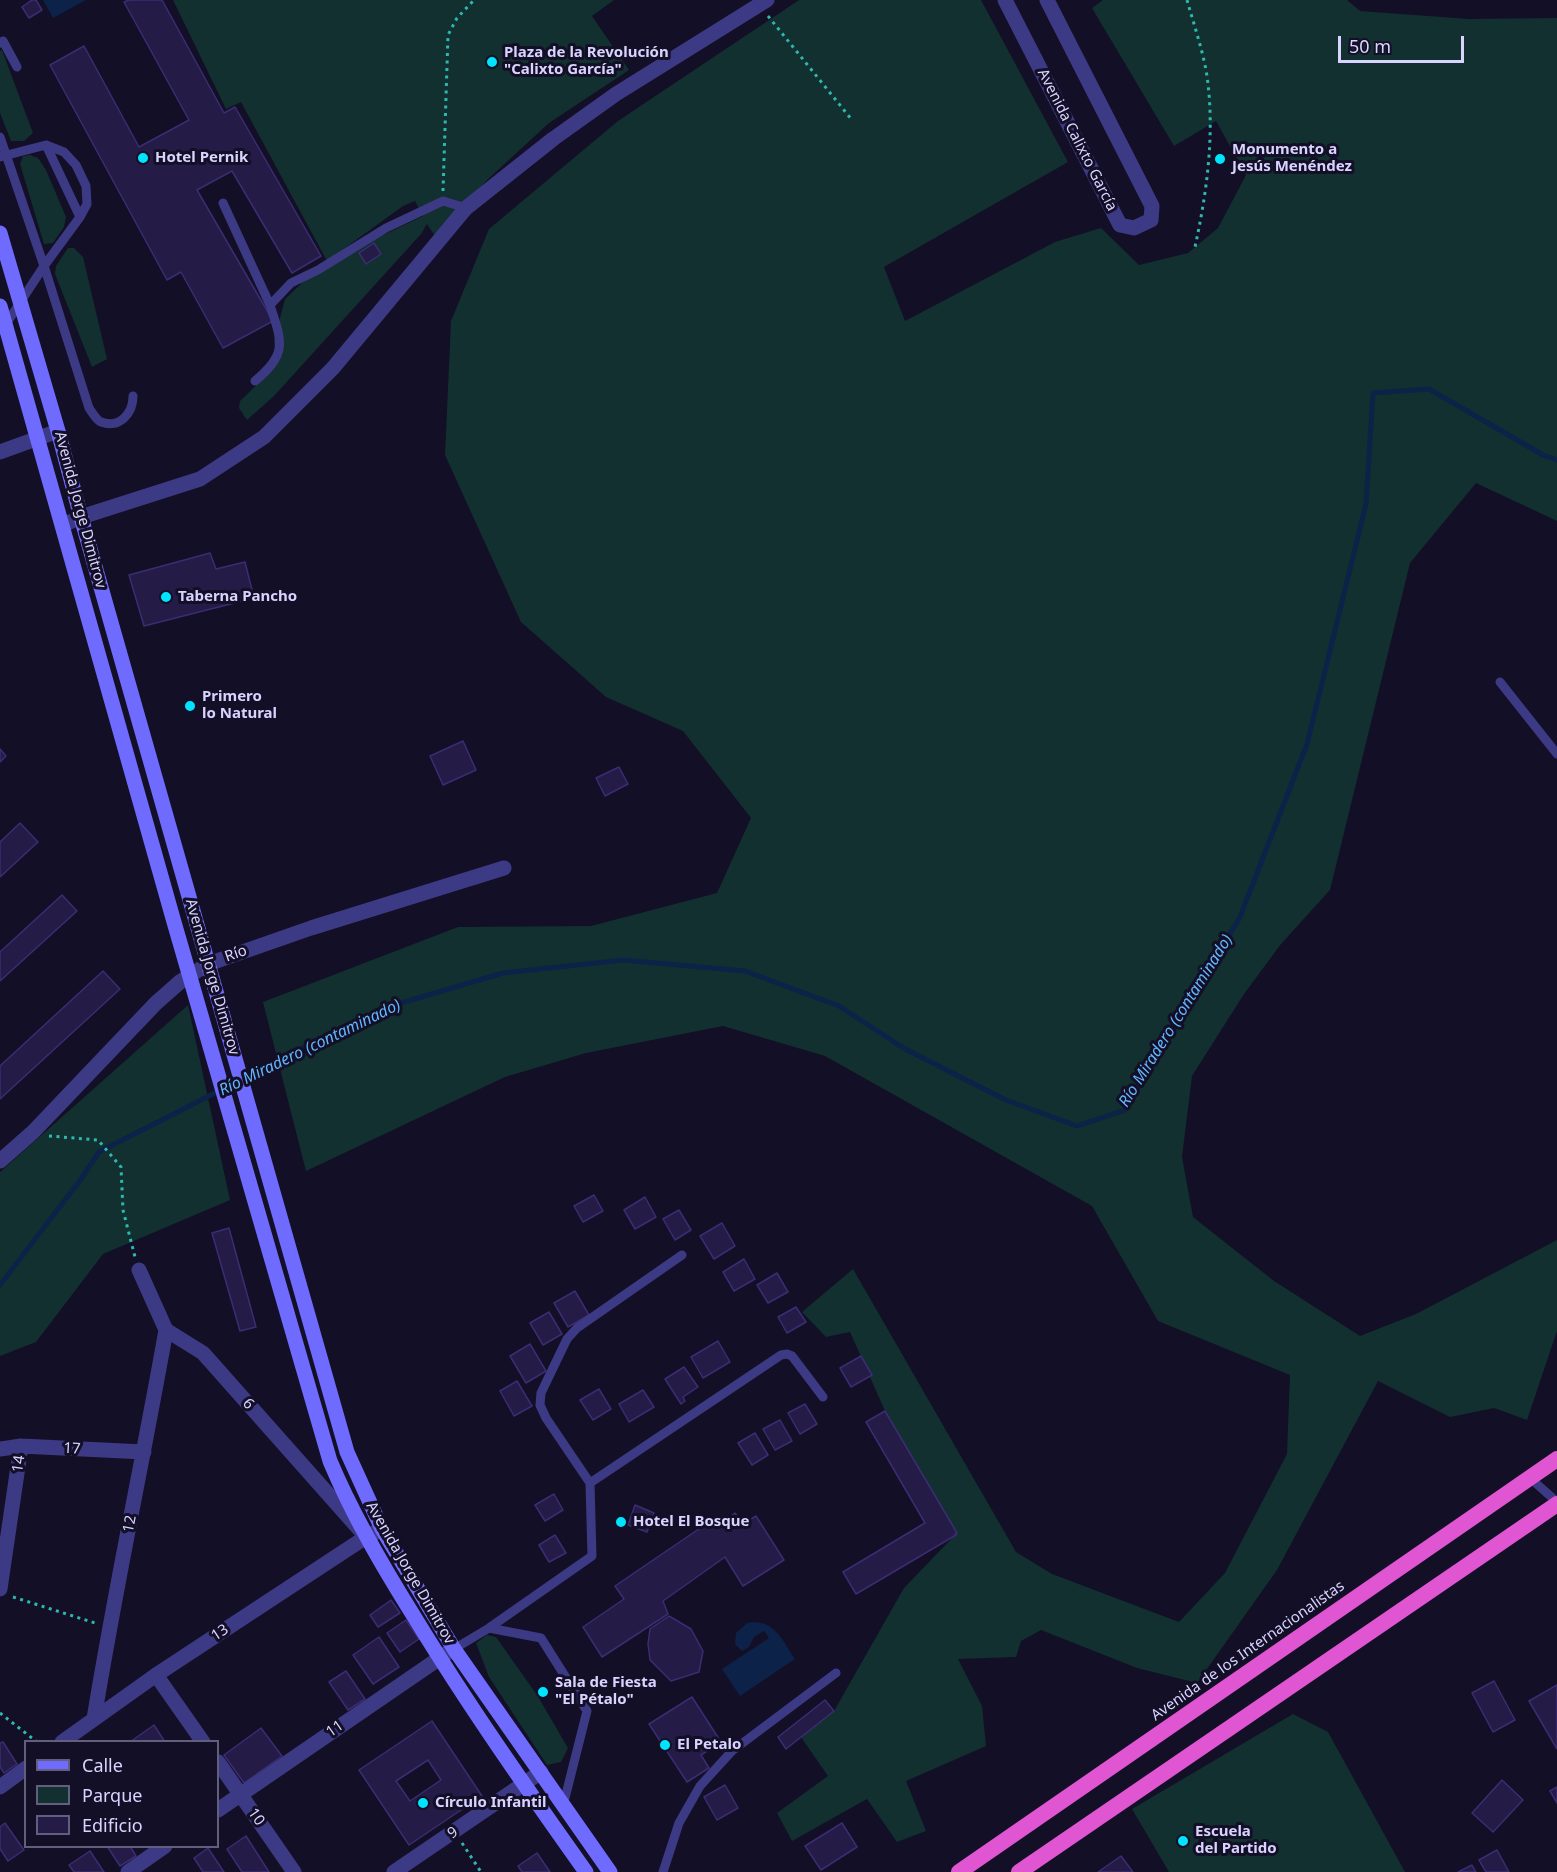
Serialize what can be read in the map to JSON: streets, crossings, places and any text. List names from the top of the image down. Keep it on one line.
{"streets":{"highway":["Avenida de los Internacionalistas"],"main road":["Avenida Jorge Dimitrov"],"street":["Avenida Calixto García","Río","6","17","14","12","13","11","10","9"]},"crossings":[["Avenida Jorge Dimitrov","Río"],["Avenida Jorge Dimitrov","6"],["Avenida Jorge Dimitrov","13"],["Avenida Jorge Dimitrov","11"],["Avenida Jorge Dimitrov","9"],["6","12"],["6","13"],["17","14"],["17","12"],["12","13"],["11","10"]],"water":["Río Miradero (contaminado)"],"places":["Plaza de la Revolución \"Calixto García\"","Hotel Pernik","Monumento a Jesús Menéndez","Taberna Pancho","Primero lo Natural","Hotel El Bosque","Sala de Fiesta \"El Pétalo\"","El Petalo","Círculo Infantil","Escuela del Partido"],"legend":["Calle","Parque","Edificio"],"scale_bar":"50 m"}
